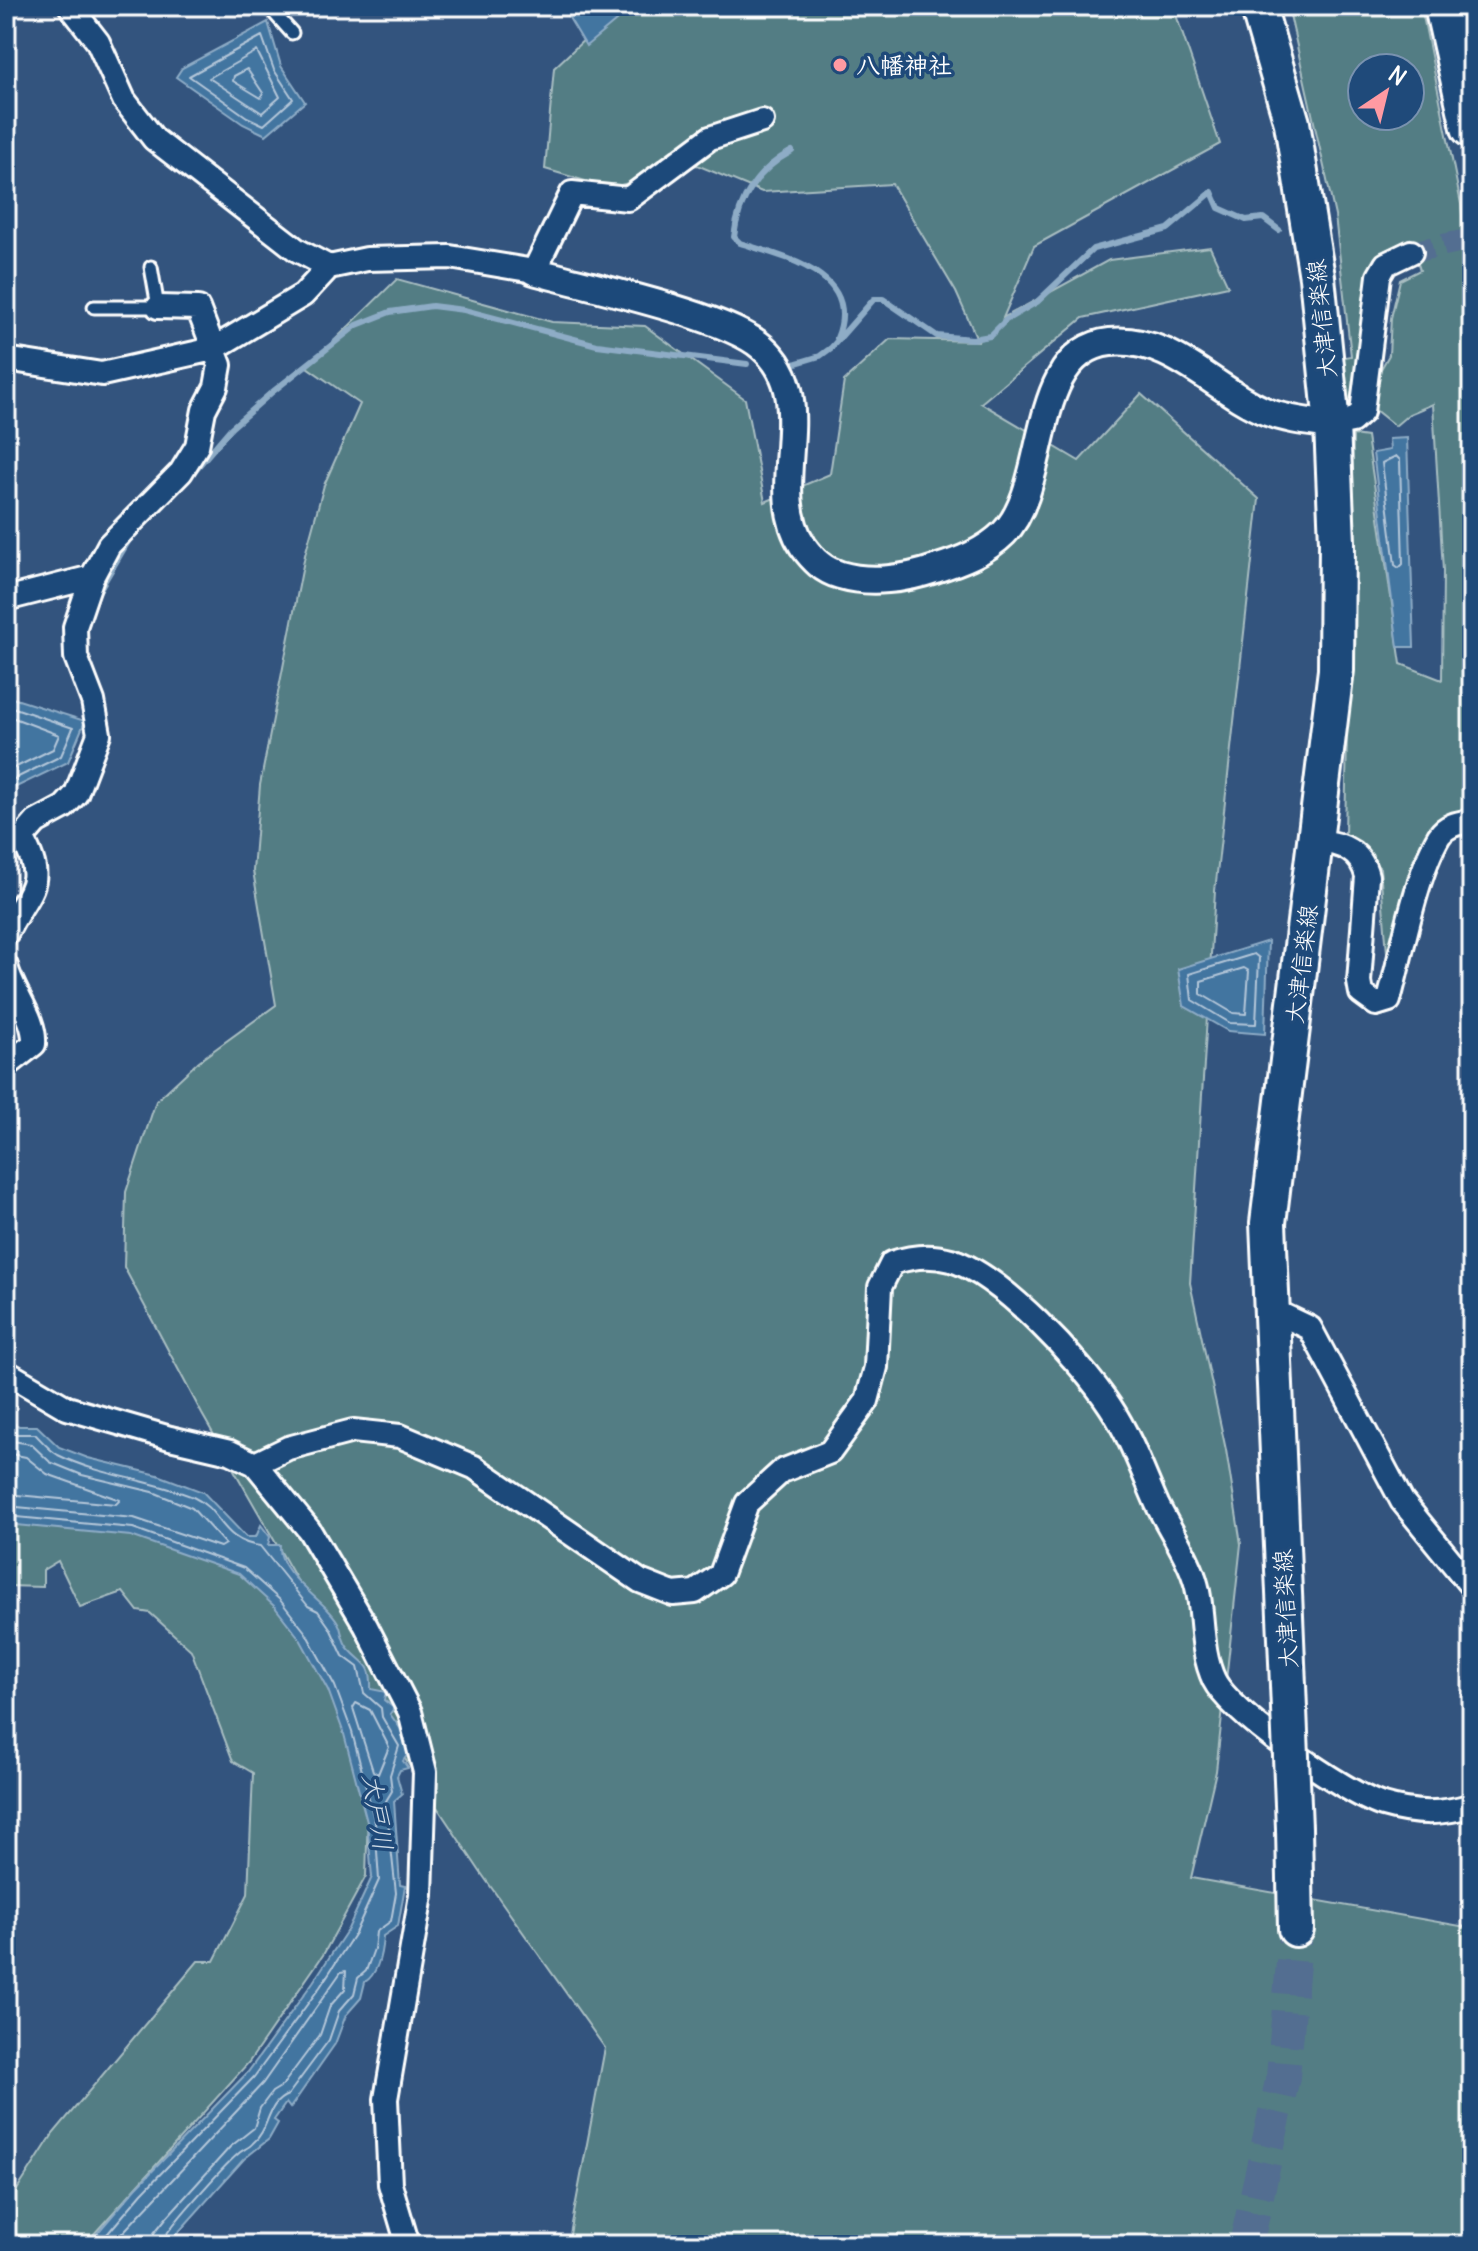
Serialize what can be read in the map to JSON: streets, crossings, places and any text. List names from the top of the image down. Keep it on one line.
{"streets":{"main road":["大津信楽線"]},"water":["大戸川"],"places":["八幡神社"],"north":"top right"}
